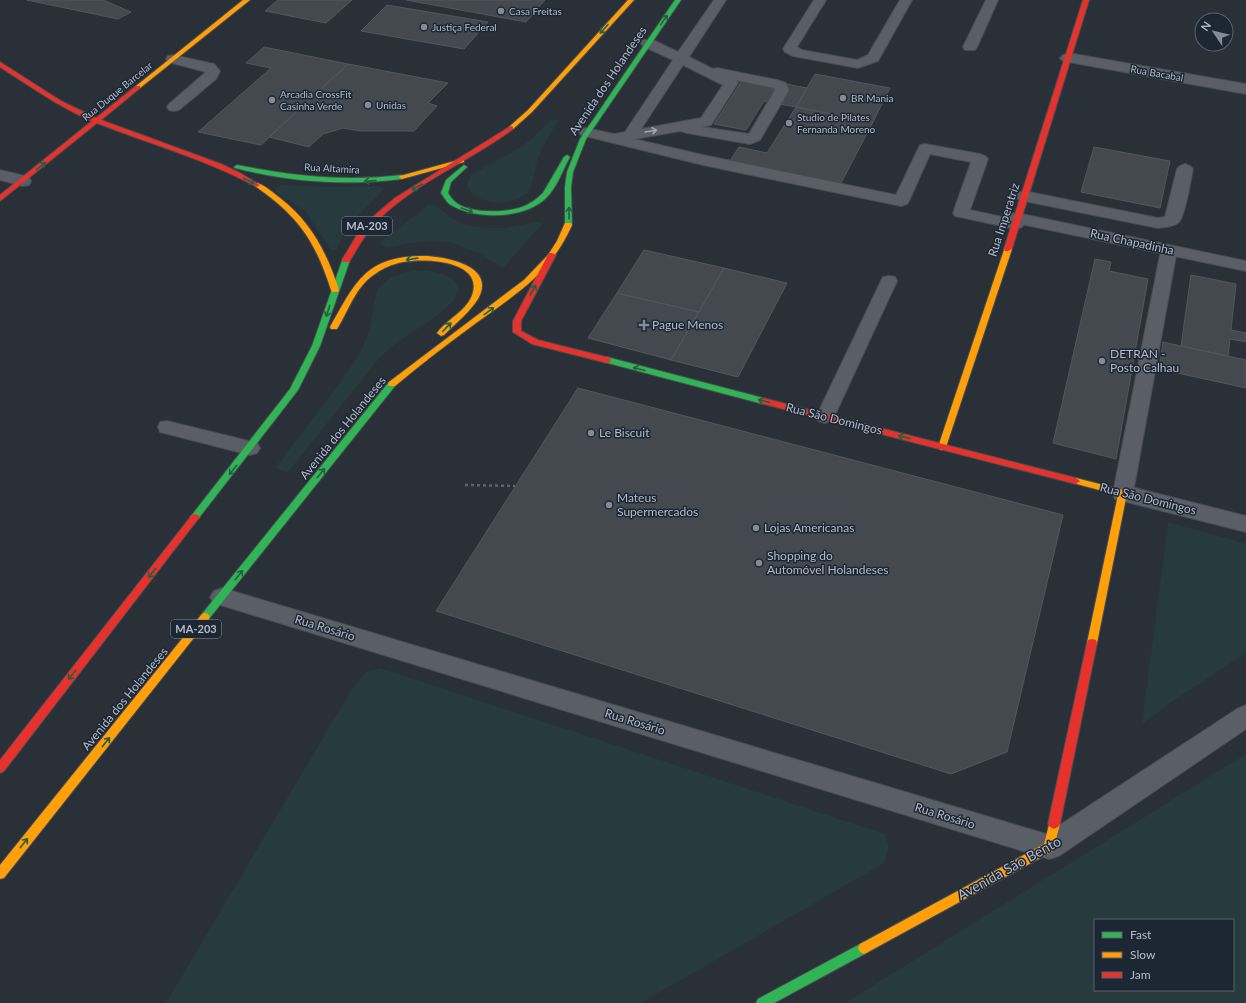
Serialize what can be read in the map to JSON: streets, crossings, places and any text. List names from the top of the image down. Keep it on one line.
{"streets":{"street":["Rua Bacabal","Avenida dos Holandeses","Rua Duque Barcelar","Rua Altamira","Rua Imperatriz","MA-203","Rua Chapadinha","Rua São Domingos","Rua Rosário","Avenida São Bento"]},"crossings":[["Rua Bacabal","Rua Imperatriz"],["Avenida dos Holandeses","Rua São Domingos"],["Avenida dos Holandeses","Rua Rosário"],["Rua Duque Barcelar","Rua Altamira"],["Rua Altamira","MA-203"],["Rua Imperatriz","Rua Chapadinha"],["Rua Imperatriz","Rua São Domingos"],["Rua Rosário","Avenida São Bento"]],"one_way":["Rua São Domingos"],"places":{"other":["Casa Freitas","Justiça Federal","BR Mania","Arcadia CrossFit Casinha Verde","Unidas","Studio de Pilates Fernanda Moreno","DETRAN - Posto Calhau","Le Biscuit","Mateus Supermercados","Lojas Americanas","Shopping do Automóvel Holandeses"],"health":["Pague Menos"]},"legend":["Fast","Slow","Jam"],"north":"top left"}
